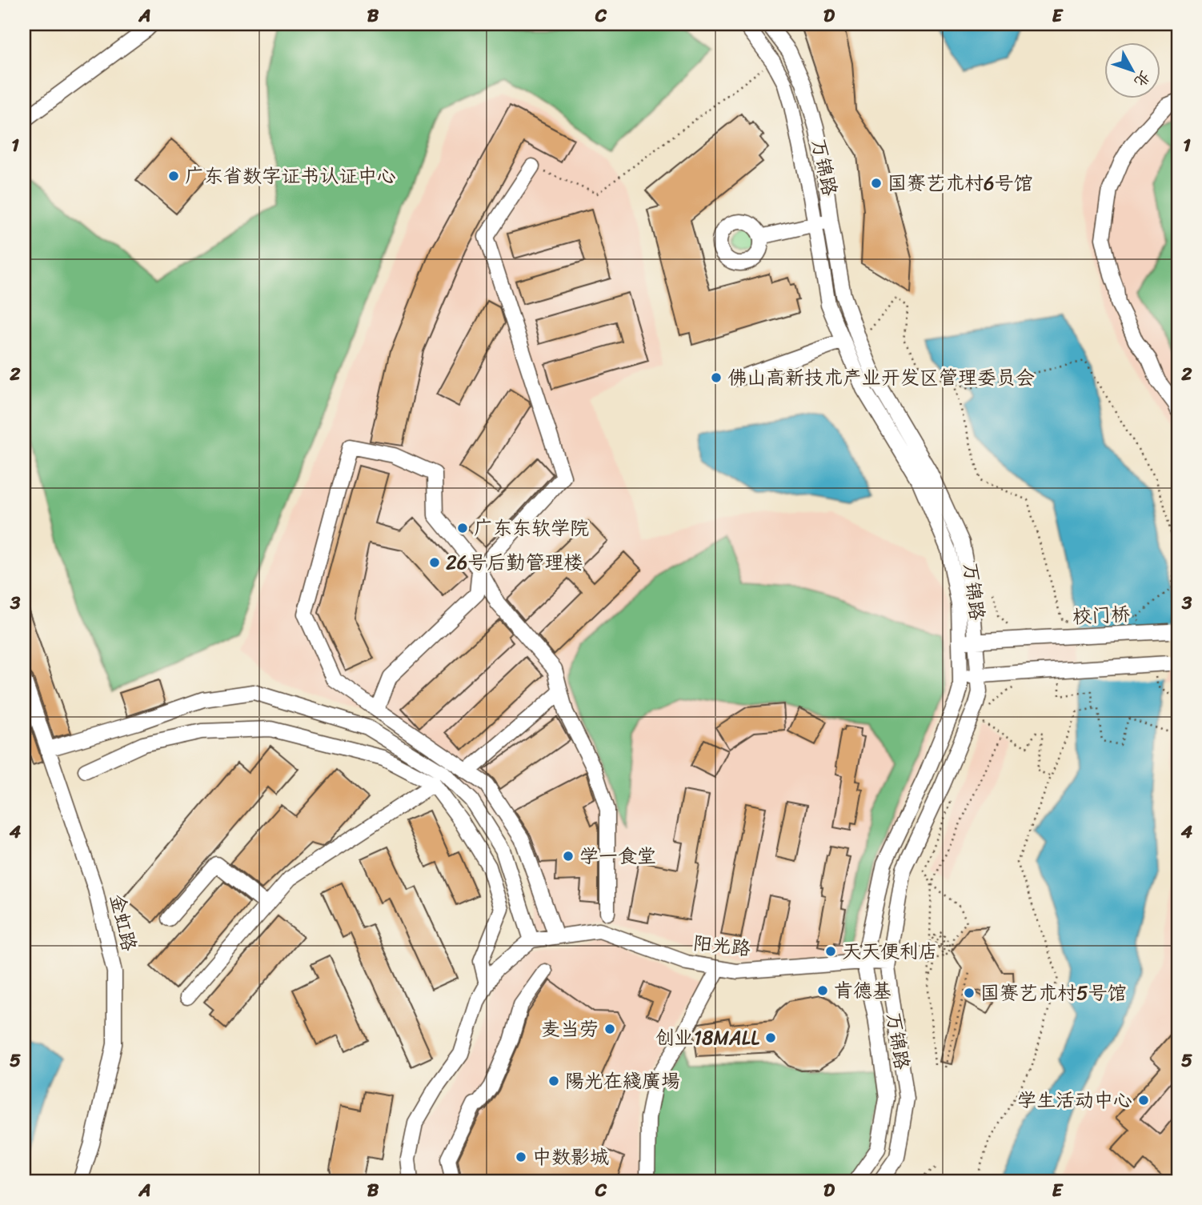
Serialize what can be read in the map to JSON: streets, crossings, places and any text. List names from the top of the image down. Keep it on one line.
{"streets":{"street":["万锦路","校门桥","金虹路","阳光路"]},"crossings":[["万锦路","校门桥"],["万锦路","阳光路"]],"places":["广东省数字证书认证中心","国赛艺术村6号馆","佛山高新技术产业开发区管理委员会","广东东软学院","26号后勤管理楼","学一食堂","天天便利店","肯德基","国赛艺术村5号馆","麦当劳","创业18MALL","陽光在綫廣場","学生活动中心","中数影城"],"north":"bottom right","grid":{"columns":["A","B","C","D","E"],"rows":["1","2","3","4","5"]}}
